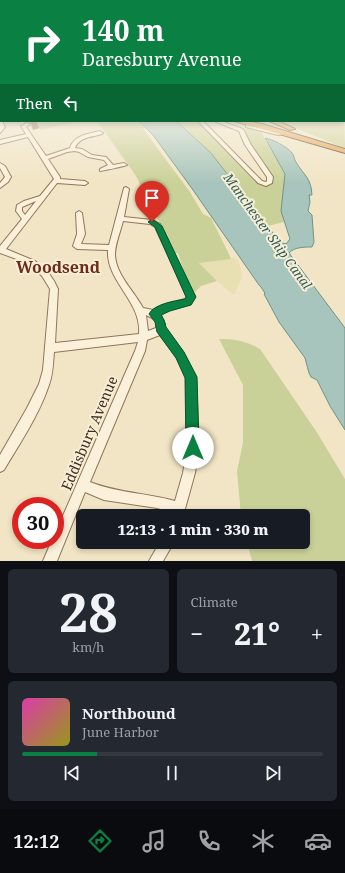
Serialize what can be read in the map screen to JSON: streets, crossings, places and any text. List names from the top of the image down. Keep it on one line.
{"streets":{"street":["Eddisbury Avenue"]},"districts":["Woodsend"],"water":["Manchester Ship Canal"],"page":{"turn":["140 m","Daresbury Avenue"],"then":"Then","limit":"30","trip":"12:13 · 1 min · 330 m","tile":[["28","km/h"],"Climate"],"heat":["−","21°","+"],"song":["Northbound","June Harbor"],"tabs":"12:12"}}
